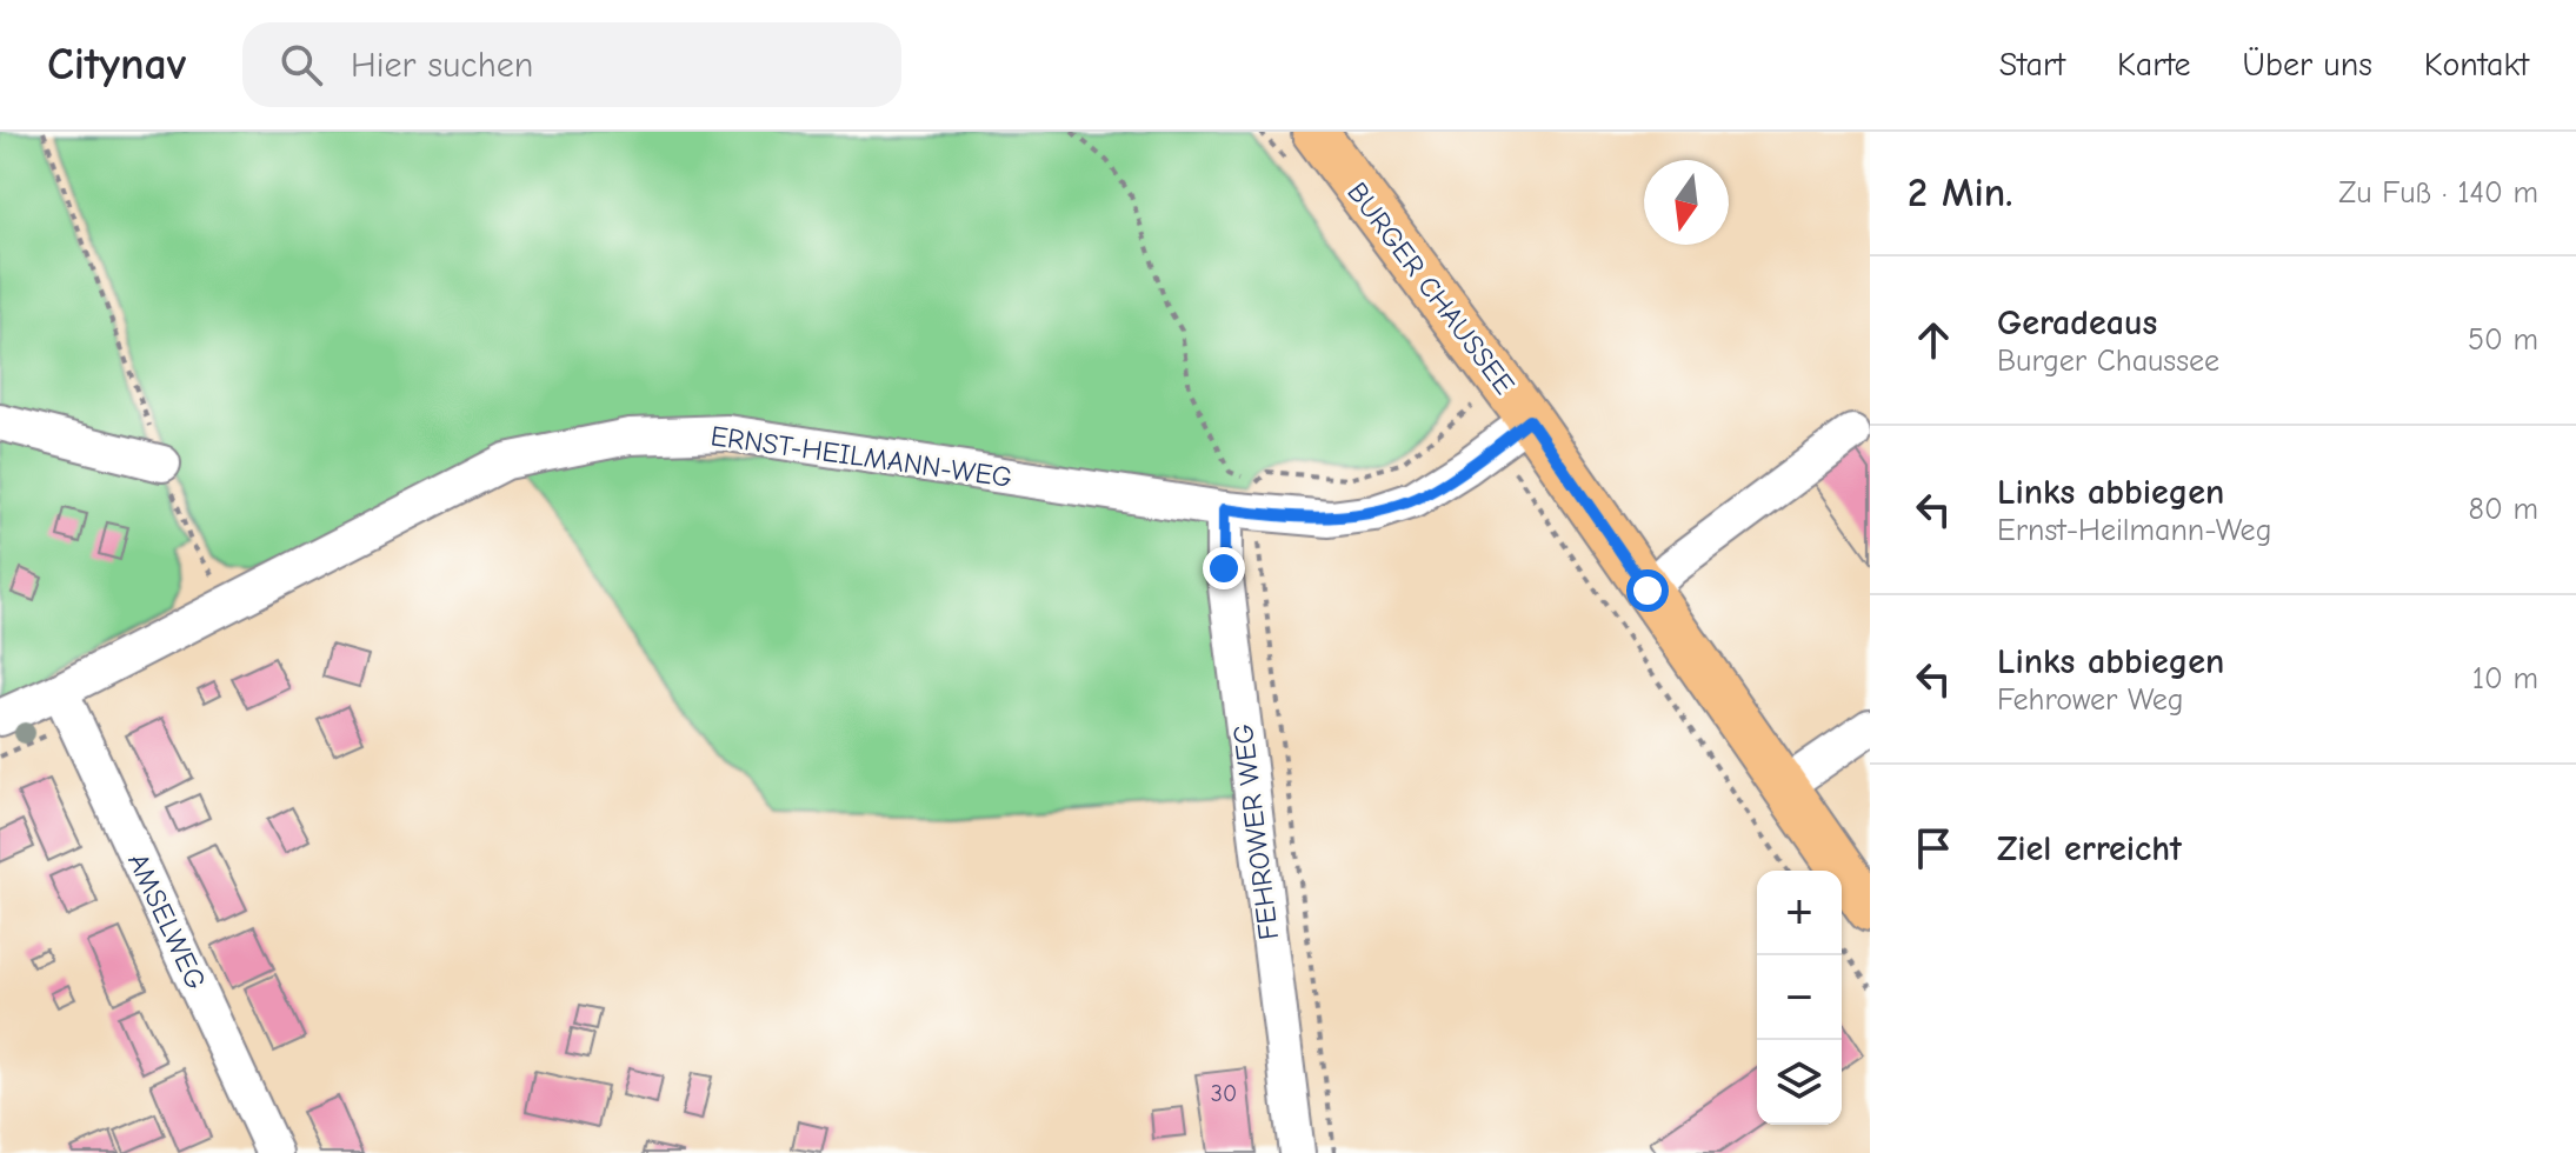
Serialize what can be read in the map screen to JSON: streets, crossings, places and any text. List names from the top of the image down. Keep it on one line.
{"streets":{"main road":["BURGER CHAUSSEE"],"street":["ERNST-HEILMANN-WEG","FEHROWER WEG","AMSELWEG"]},"crossings":[["BURGER CHAUSSEE","ERNST-HEILMANN-WEG"],["ERNST-HEILMANN-WEG","FEHROWER WEG"],["ERNST-HEILMANN-WEG","AMSELWEG"]],"house_numbers":["30"],"north":"bottom","page":{"header":"Citynav","search":"Hier suchen","nav":["Start","Karte","Über uns","Kontakt"],"heading":["2 Min.","Zu Fuß · 140 m"],"list":[["Geradeaus","Burger Chaussee","50 m"],["Links abbiegen","Ernst-Heilmann-Weg","80 m"],["Links abbiegen","Fehrower Weg","10 m"],"Ziel erreicht"],"map_buttons":["+","−"]}}
